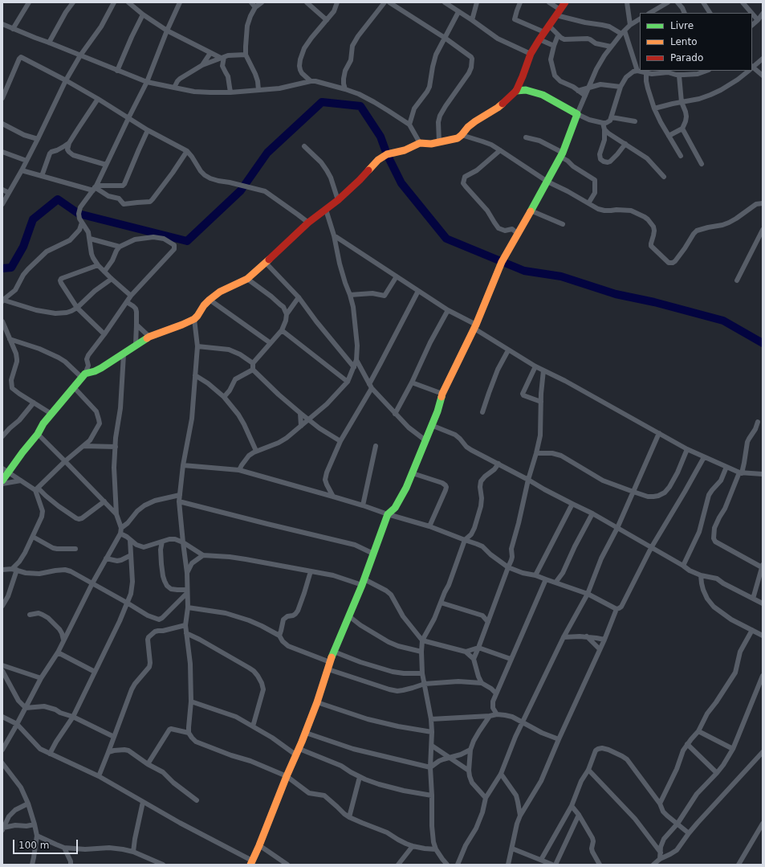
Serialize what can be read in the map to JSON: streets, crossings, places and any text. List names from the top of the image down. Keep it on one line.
{"legend":["Livre","Lento","Parado"],"scale_bar":"100 m"}
